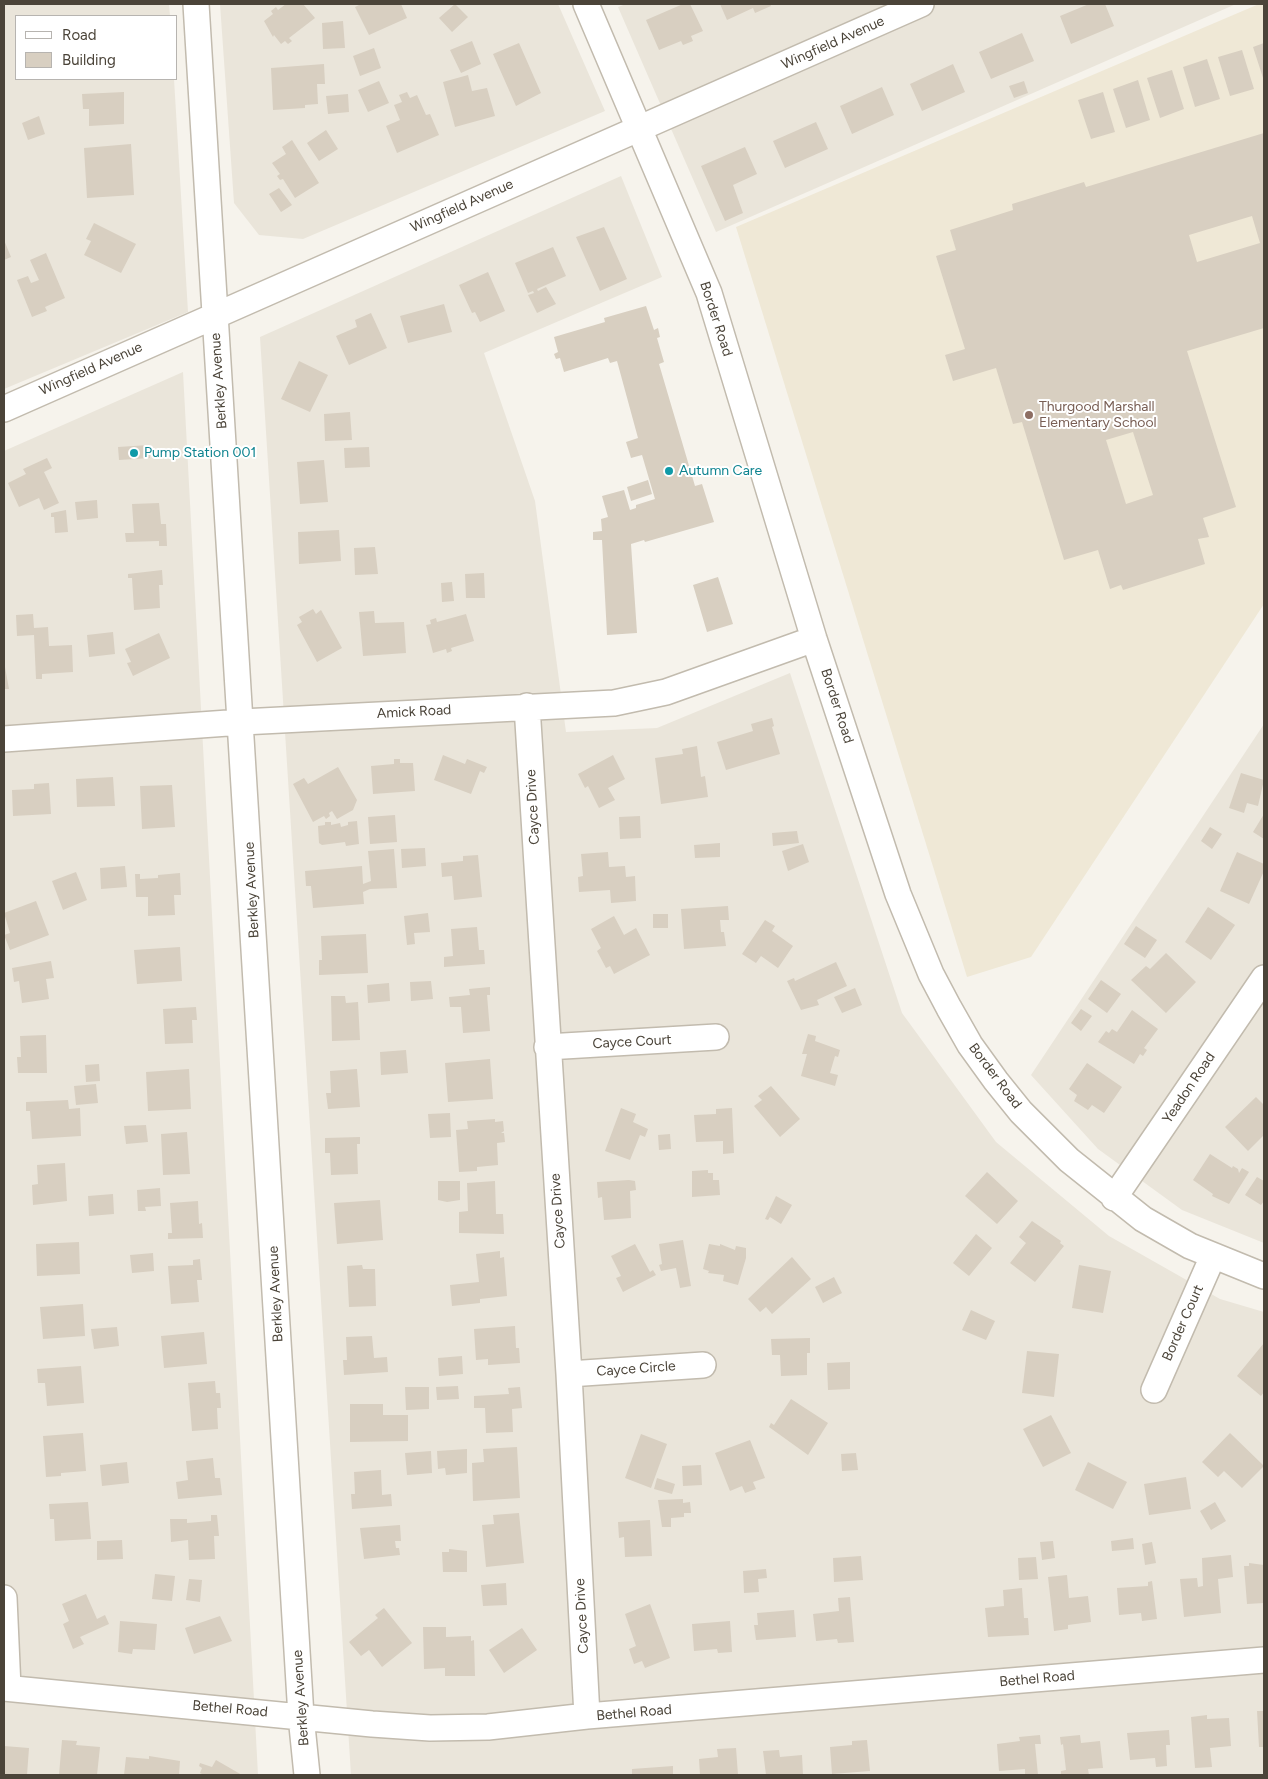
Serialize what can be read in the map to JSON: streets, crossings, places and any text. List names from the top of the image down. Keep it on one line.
{"streets":{"street":["Wingfield Avenue","Border Road","Berkley Avenue","Amick Road","Cayce Drive","Cayce Court","Yeadon Road","Border Court","Cayce Circle","Bethel Road"]},"crossings":[["Wingfield Avenue","Border Road"],["Wingfield Avenue","Berkley Avenue"],["Border Road","Amick Road"],["Border Road","Yeadon Road"],["Border Road","Border Court"],["Berkley Avenue","Amick Road"],["Berkley Avenue","Bethel Road"],["Amick Road","Cayce Drive"],["Cayce Drive","Cayce Court"],["Cayce Drive","Cayce Circle"],["Cayce Drive","Bethel Road"]],"places":["Thurgood Marshall Elementary School","Pump Station 001","Autumn Care"],"legend":["Road","Building"]}
